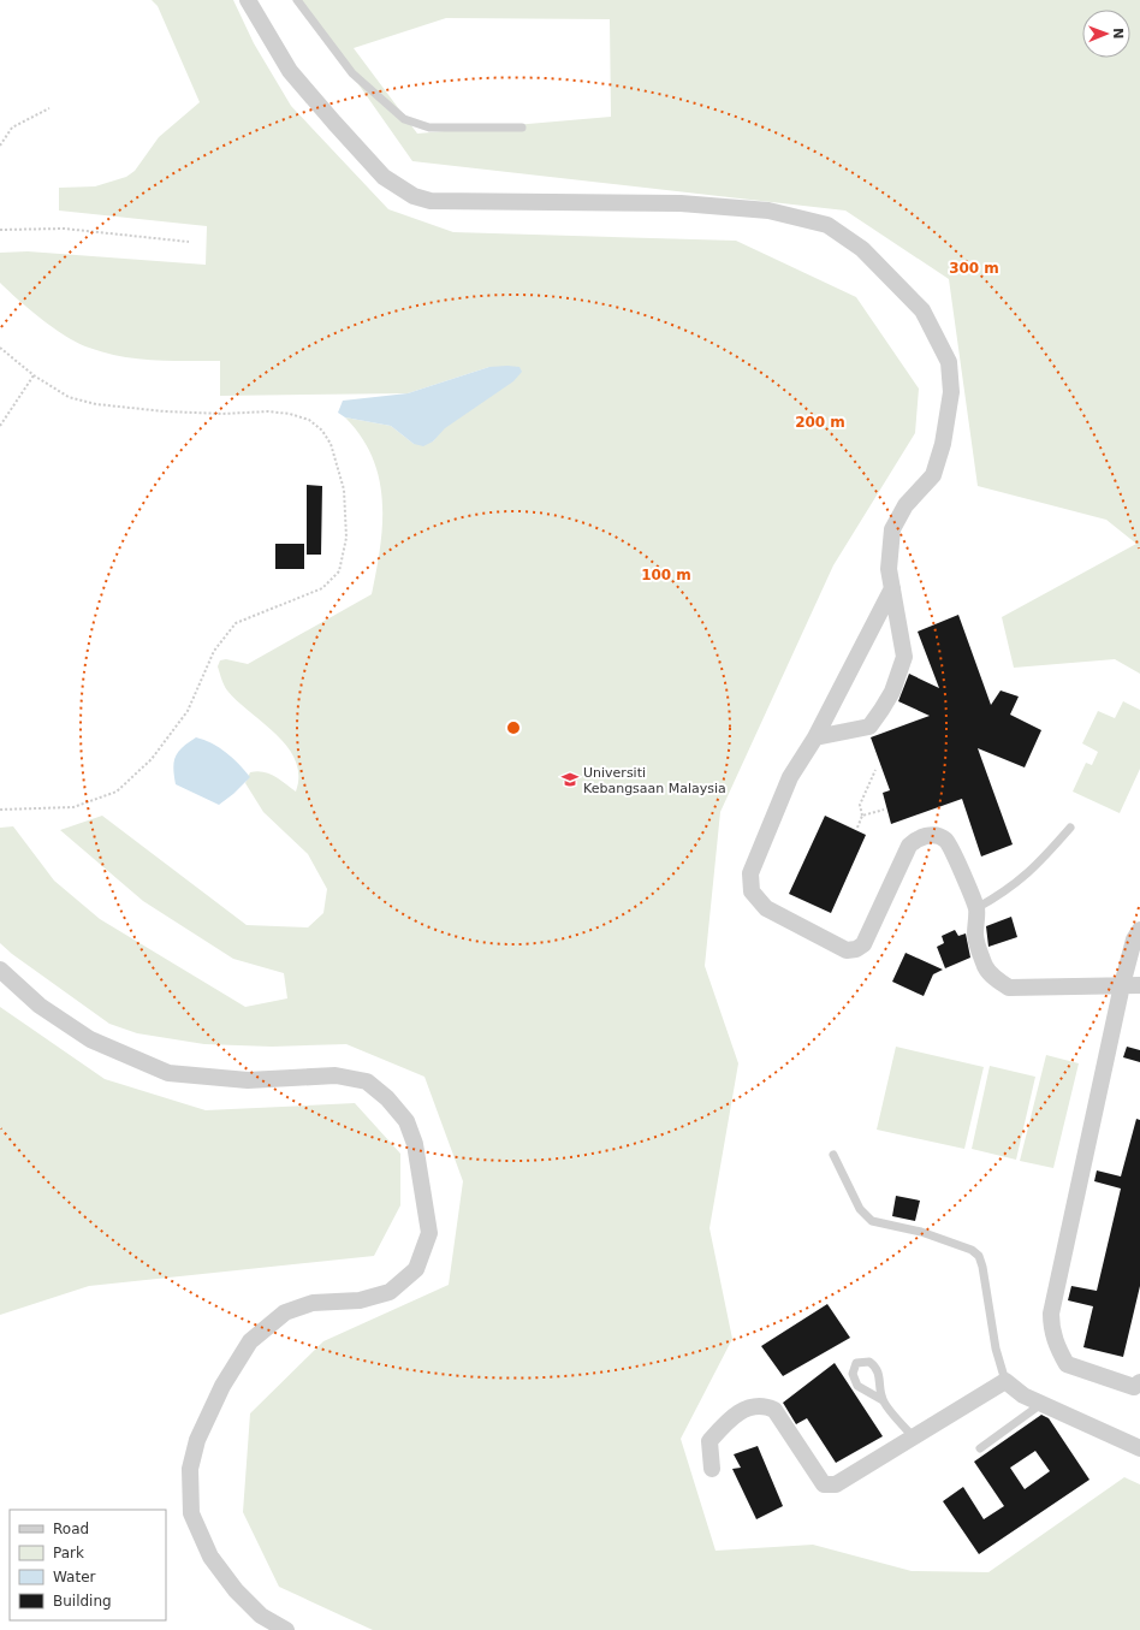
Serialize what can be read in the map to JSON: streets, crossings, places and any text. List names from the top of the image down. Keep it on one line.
{"places":{"school or university":["Universiti Kebangsaan Malaysia"]},"legend":["Road","Park","Water","Building"],"north":"right","rings":["300 m","200 m","100 m"]}
